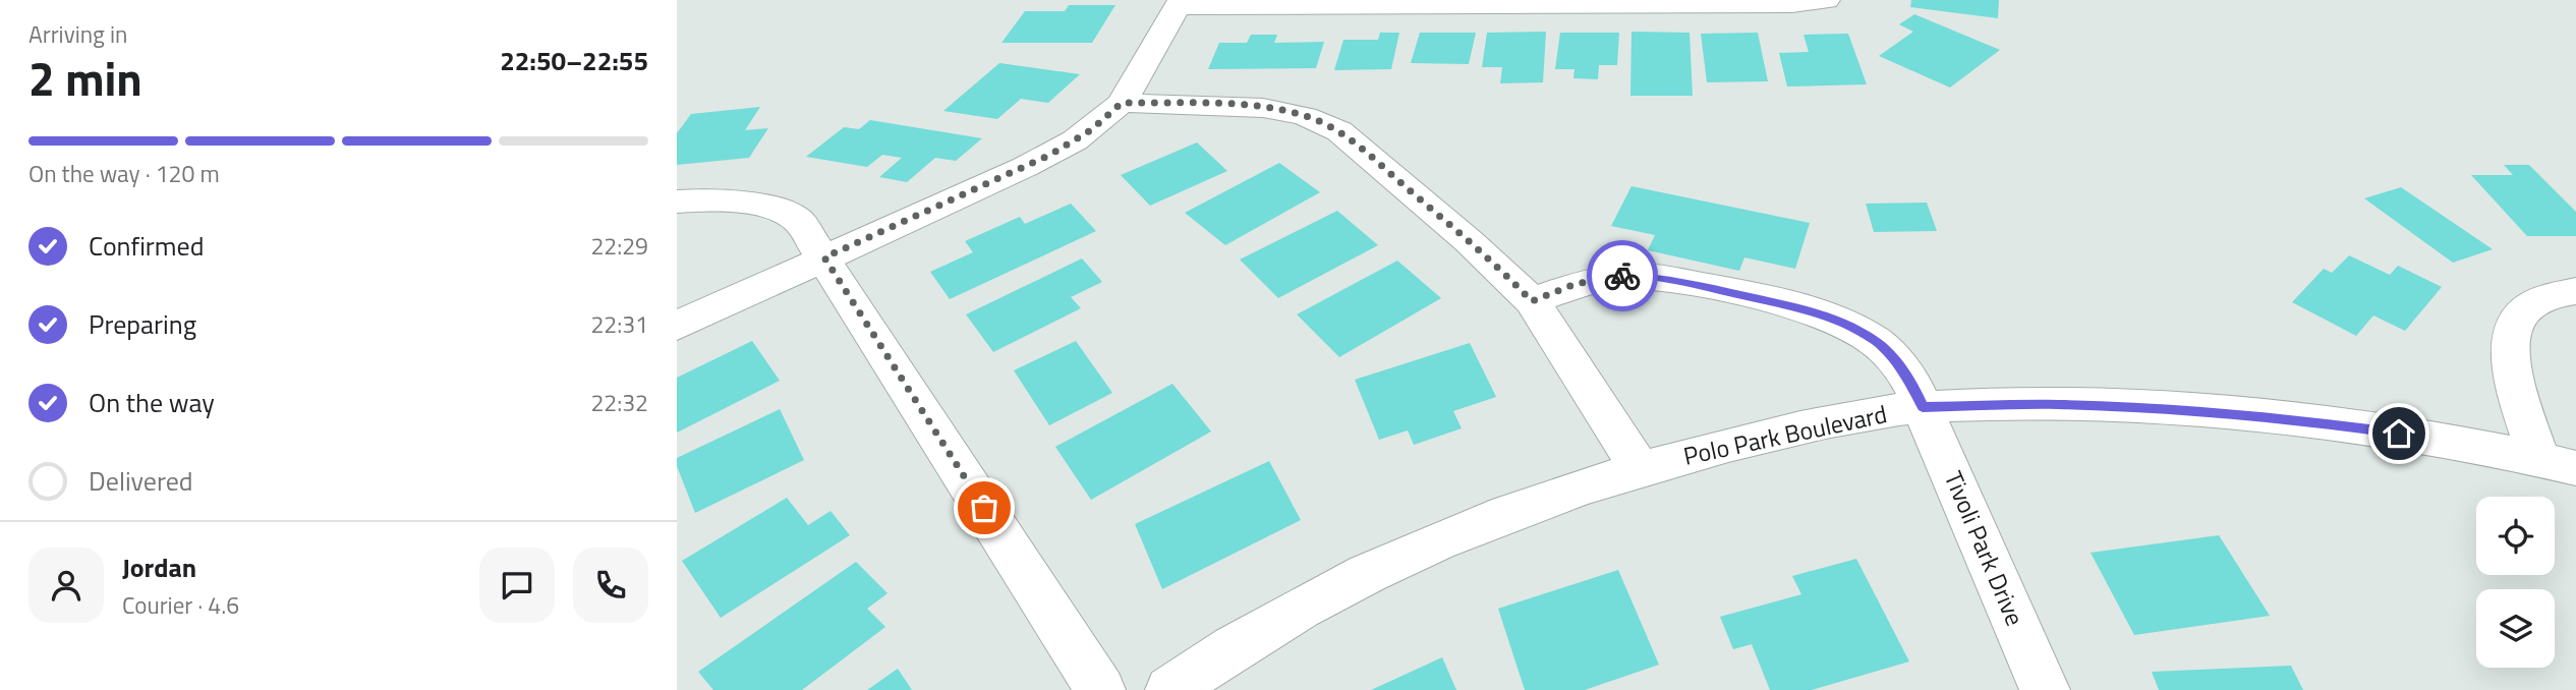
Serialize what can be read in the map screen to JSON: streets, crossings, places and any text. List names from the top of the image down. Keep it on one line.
{"streets":{"street":["Polo Park Boulevard","Tivoli Park Drive"]},"crossings":[["Polo Park Boulevard","Tivoli Park Drive"]],"page":{"heading":["2 min","Arriving in","22:50–22:55"],"panel":["Jordan","Courier · 4.6"],"bar":"On the way · 120 m","list":[["Confirmed","22:29"],["Preparing","22:31"],["On the way","22:32"],"Delivered"]}}
